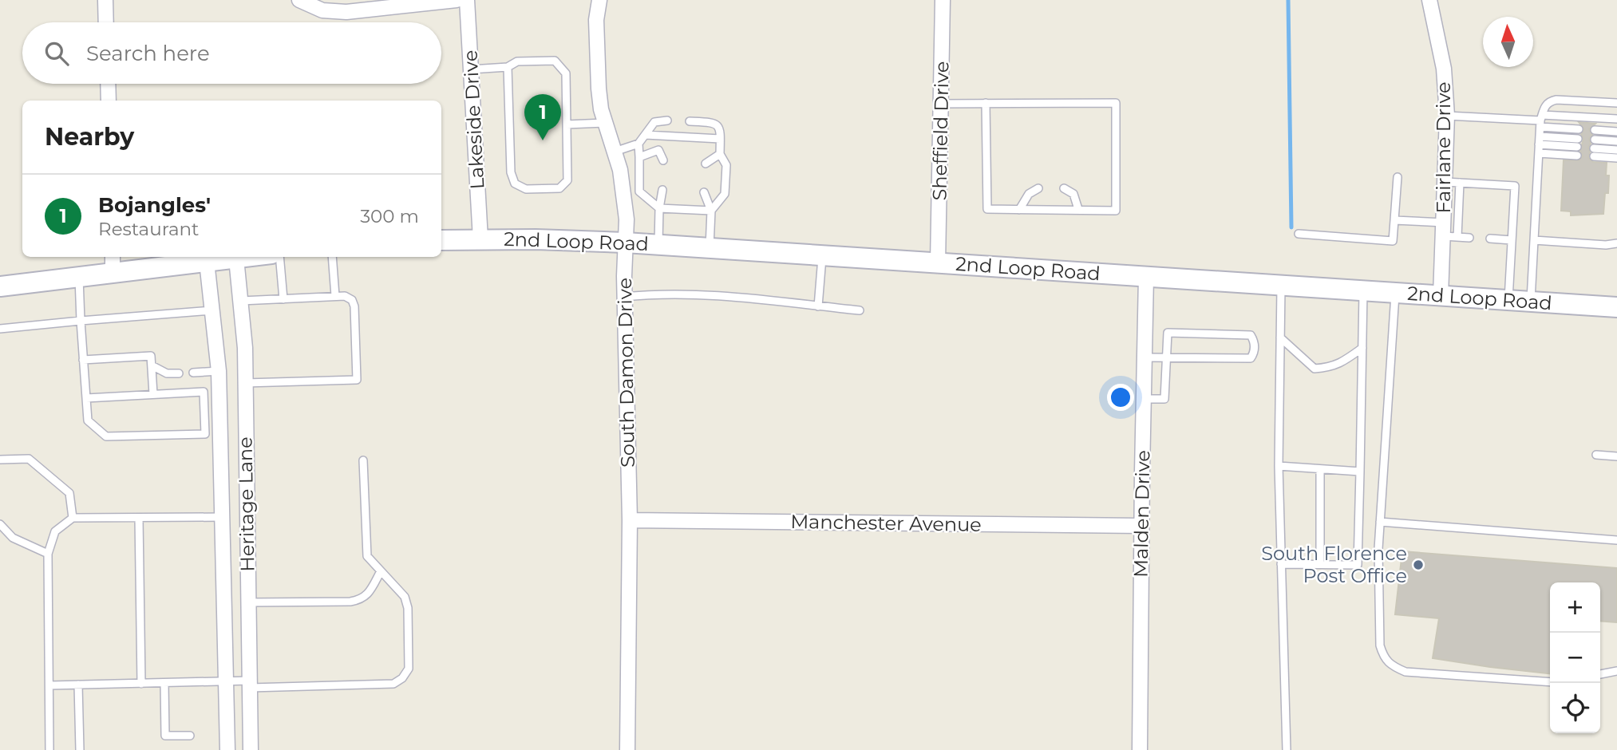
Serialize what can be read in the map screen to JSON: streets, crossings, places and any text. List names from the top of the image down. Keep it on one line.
{"streets":{"main road":["2nd Loop Road"],"street":["Lakeside Drive","Sheffield Drive","Fairlane Drive","South Damon Drive","Heritage Lane","Malden Drive","Manchester Avenue"]},"crossings":[["Lakeside Drive","2nd Loop Road"],["Sheffield Drive","2nd Loop Road"],["Fairlane Drive","2nd Loop Road"],["2nd Loop Road","South Damon Drive"],["2nd Loop Road","Malden Drive"],["South Damon Drive","Manchester Avenue"],["Malden Drive","Manchester Avenue"]],"places":["South Florence Post Office"],"north":"top","page":{"search":"Search here","pins":"1","heading":"Nearby","list":[{"mark":"1","name":"Bojangles'","note":"Restaurant","value":"300 m"}],"map_buttons":["+","−"]}}
